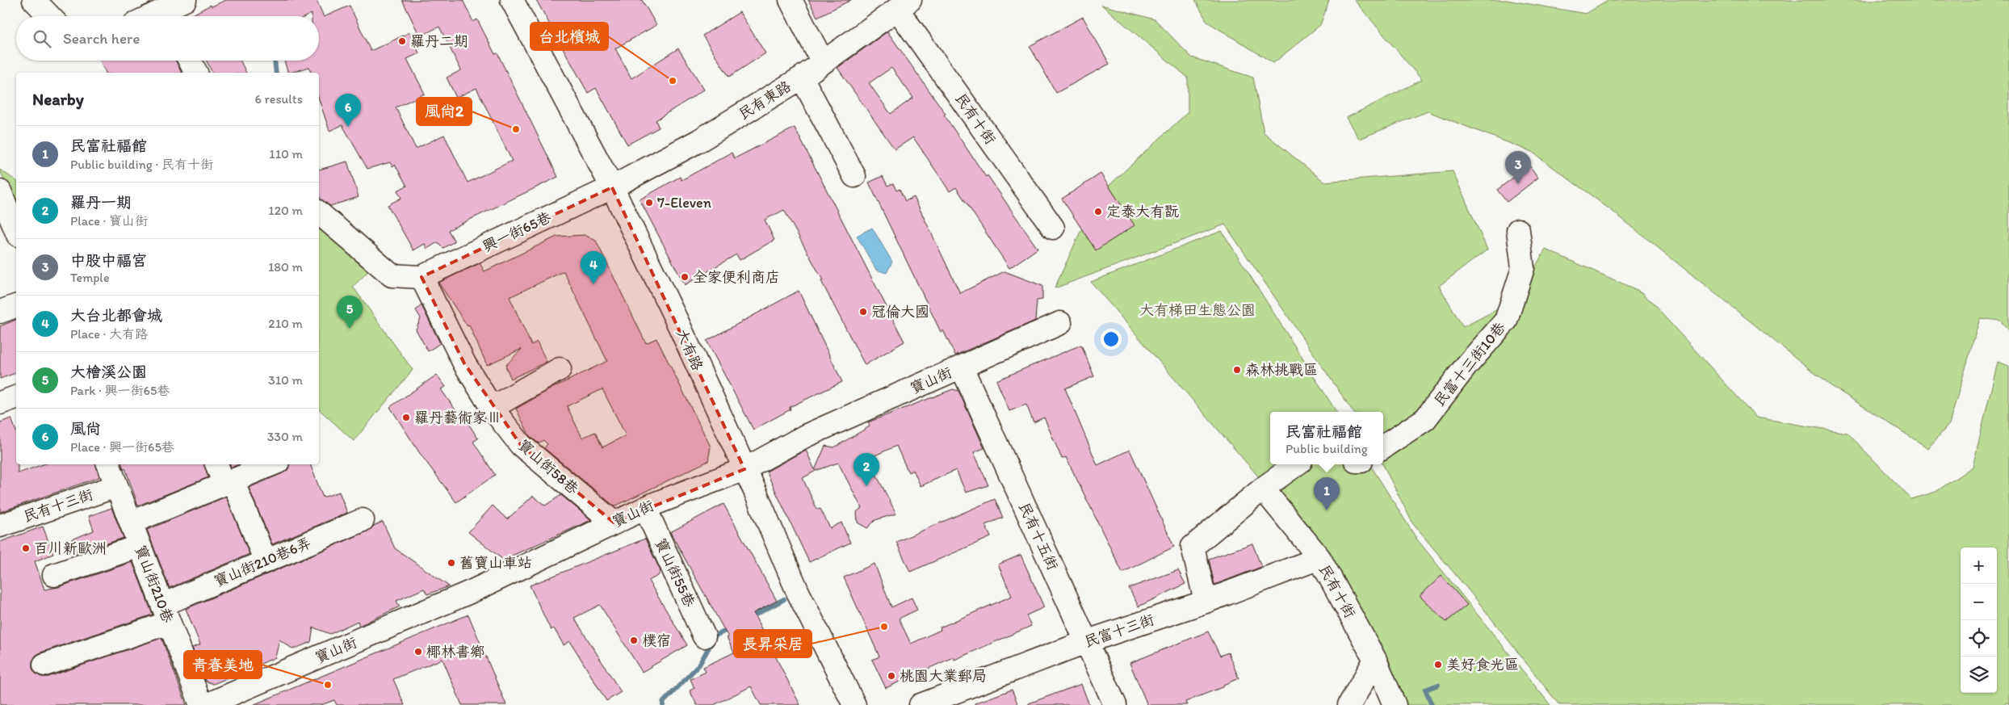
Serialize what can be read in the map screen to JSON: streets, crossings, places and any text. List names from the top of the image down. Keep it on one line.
{"streets":{"street":["民有東路","民有十街","興一街65巷","大有路","民富十三街10巷","寶山街","寶山街58巷","民有十三街","民有十五街","寶山街210巷6弄","寶山街55巷","寶山街210巷","民富十三街"]},"crossings":[["民有東路","民有十街"],["民有東路","興一街65巷"],["民有東路","大有路"],["民有十街","民富十三街"],["興一街65巷","大有路"],["興一街65巷","寶山街58巷"],["大有路","寶山街"],["寶山街","寶山街58巷"],["寶山街","民有十五街"],["寶山街","寶山街55巷"],["民有十三街","寶山街210巷"],["民有十五街","民富十三街"],["寶山街210巷6弄","寶山街210巷"]],"parks":["大有梯田生態公園"],"places":["羅丹二期","台北檳城","風尚2","7-Eleven","定泰大有翫","全家便利商店","冠倫大國","森林挑戰區","羅丹藝術家Ⅲ","百川新歐洲","舊寶山車站","長昇采居","樸宿","椰林書鄉","美好食光區","桃園大業郵局","青春美地"],"page":{"search":"Search here","heading":["Nearby","6 results"],"pins":["6","3","4","5","2","1"],"list":[{"mark":"1","name":"民富社福館","note":"Public building · 民有十街","value":"110 m"},{"mark":"2","name":"羅丹一期","note":"Place · 寶山街","value":"120 m"},{"mark":"3","name":"中股中福宮","note":"Temple","value":"180 m"},{"mark":"4","name":"大台北都會城","note":"Place · 大有路","value":"210 m"},{"mark":"5","name":"大檜溪公園","note":"Park · 興一街65巷","value":"310 m"},{"mark":"6","name":"風尚","note":"Place · 興一街65巷","value":"330 m"}],"popup":["民富社福館","Public building"],"map_buttons":["+","−"]}}
